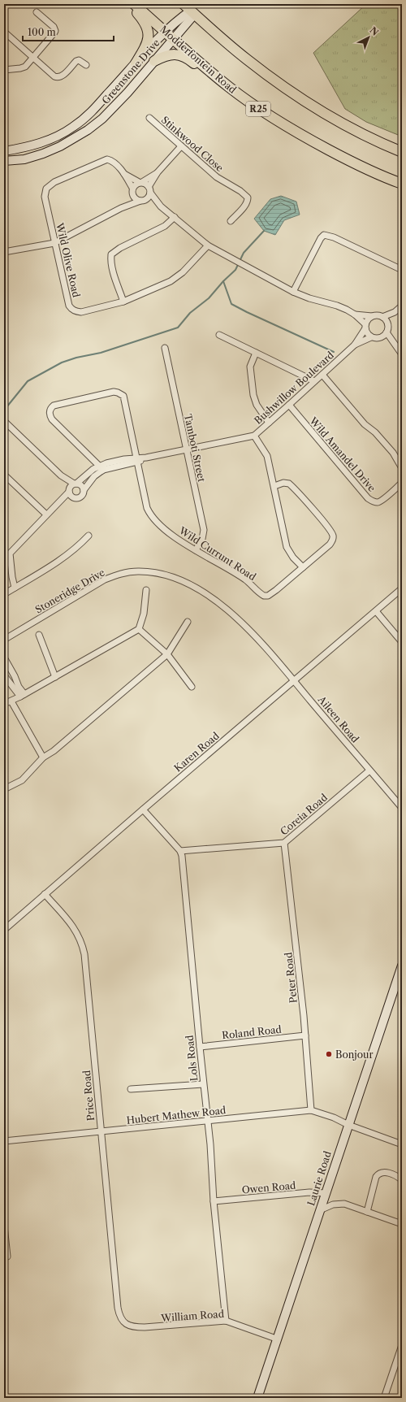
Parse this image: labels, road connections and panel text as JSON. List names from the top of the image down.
{
  "streets": {
    "main road": [
      "Modderfontein Road",
      "Greenstone Drive",
      "R25",
      "Laurie Road"
    ],
    "street": [
      "Stinkwood Close",
      "Wild Olive Road",
      "Bushwillow Boulevard",
      "Tamboti Street",
      "Wild Amandel Drive",
      "Wild Currunt Road",
      "Stoneridge Drive",
      "Aileen Road",
      "Karen Road",
      "Coreia Road",
      "Peter Road",
      "Roland Road",
      "Lols Road",
      "Price Road",
      "Hubert Mathew Road",
      "Owen Road",
      "William Road"
    ]
  },
  "crossings": [
    ["Modderfontein Road", "Greenstone Drive"],
    ["Bushwillow Boulevard", "Tamboti Street"],
    ["Bushwillow Boulevard", "Wild Amandel Drive"],
    ["Bushwillow Boulevard", "Wild Currunt Road"],
    ["Tamboti Street", "Wild Currunt Road"],
    ["Stoneridge Drive", "Aileen Road"],
    ["Aileen Road", "Karen Road"],
    ["Aileen Road", "Coreia Road"],
    ["Karen Road", "Price Road"],
    ["Coreia Road", "Peter Road"],
    ["Coreia Road", "Lols Road"],
    ["Peter Road", "Roland Road"],
    ["Peter Road", "Hubert Mathew Road"],
    ["Roland Road", "Lols Road"],
    ["Lols Road", "Hubert Mathew Road"],
    ["Lols Road", "Owen Road"],
    ["Lols Road", "William Road"],
    ["Price Road", "Hubert Mathew Road"],
    ["Price Road", "William Road"],
    ["Hubert Mathew Road", "Laurie Road"],
    ["Laurie Road", "Owen Road"],
    ["Laurie Road", "William Road"]
  ],
  "places": ["Bonjour"],
  "scale_bar": "100 m",
  "north": "top right"
}
